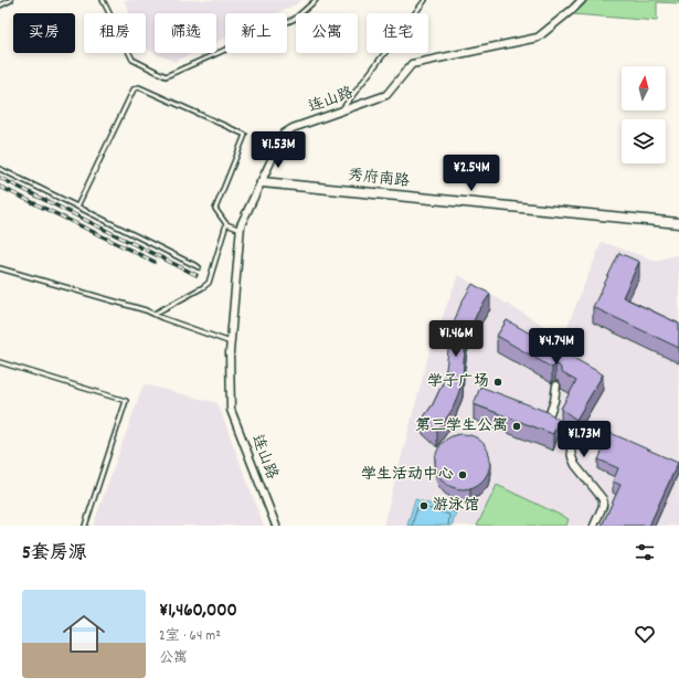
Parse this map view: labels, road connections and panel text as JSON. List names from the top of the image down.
{
  "streets": {
    "street": ["连山路", "秀府南路"]
  },
  "crossings": [
    ["连山路", "秀府南路"]
  ],
  "places": [
    "学子广场",
    "第三学生公寓",
    "学生活动中心",
    "游泳馆"
  ],
  "north": "top",
  "page": {
    "chip": [
      "买房",
      "租房",
      "筛选",
      "新上",
      "公寓",
      "住宅"
    ],
    "price": [
      "¥1.53M",
      "¥2.54M",
      "¥1.46M",
      "¥4.74M",
      "¥1.73M"
    ],
    "heading": "5套房源",
    "list": [
      {
        "name": "¥1,460,000",
        "note": "2室 · 64 m² · 公寓"
      }
    ]
  }
}
